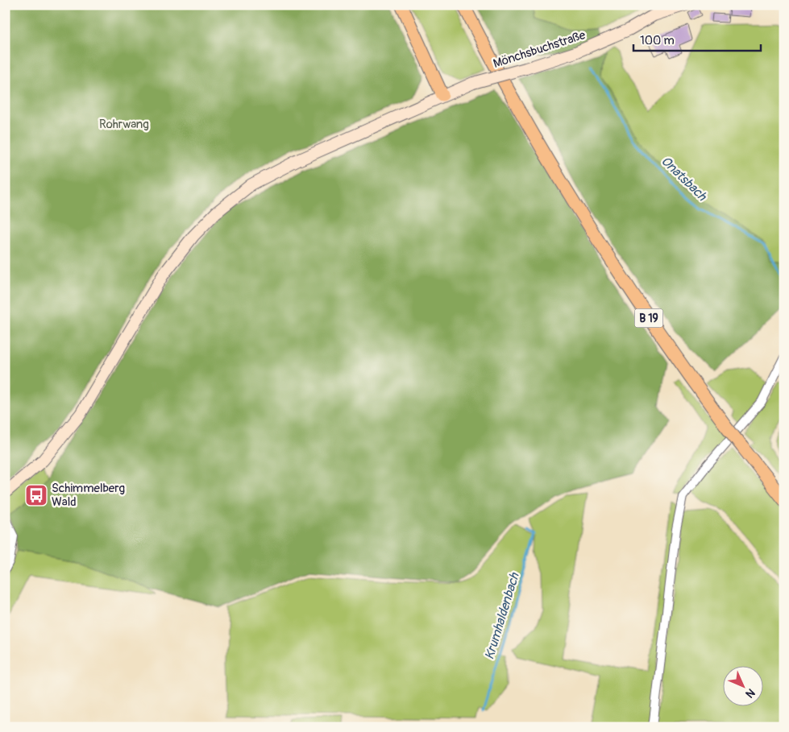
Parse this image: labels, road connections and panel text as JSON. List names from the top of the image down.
{
  "streets": {
    "main road": ["B 19"],
    "street": ["Mönchsbuchstraße"]
  },
  "water": ["Onatsbach", "Krumhaldenbach"],
  "parks": ["Rohrwang"],
  "places": {
    "bus stop": ["Schimmelberg Wald"]
  },
  "scale_bar": "100 m",
  "north": "bottom right"
}
